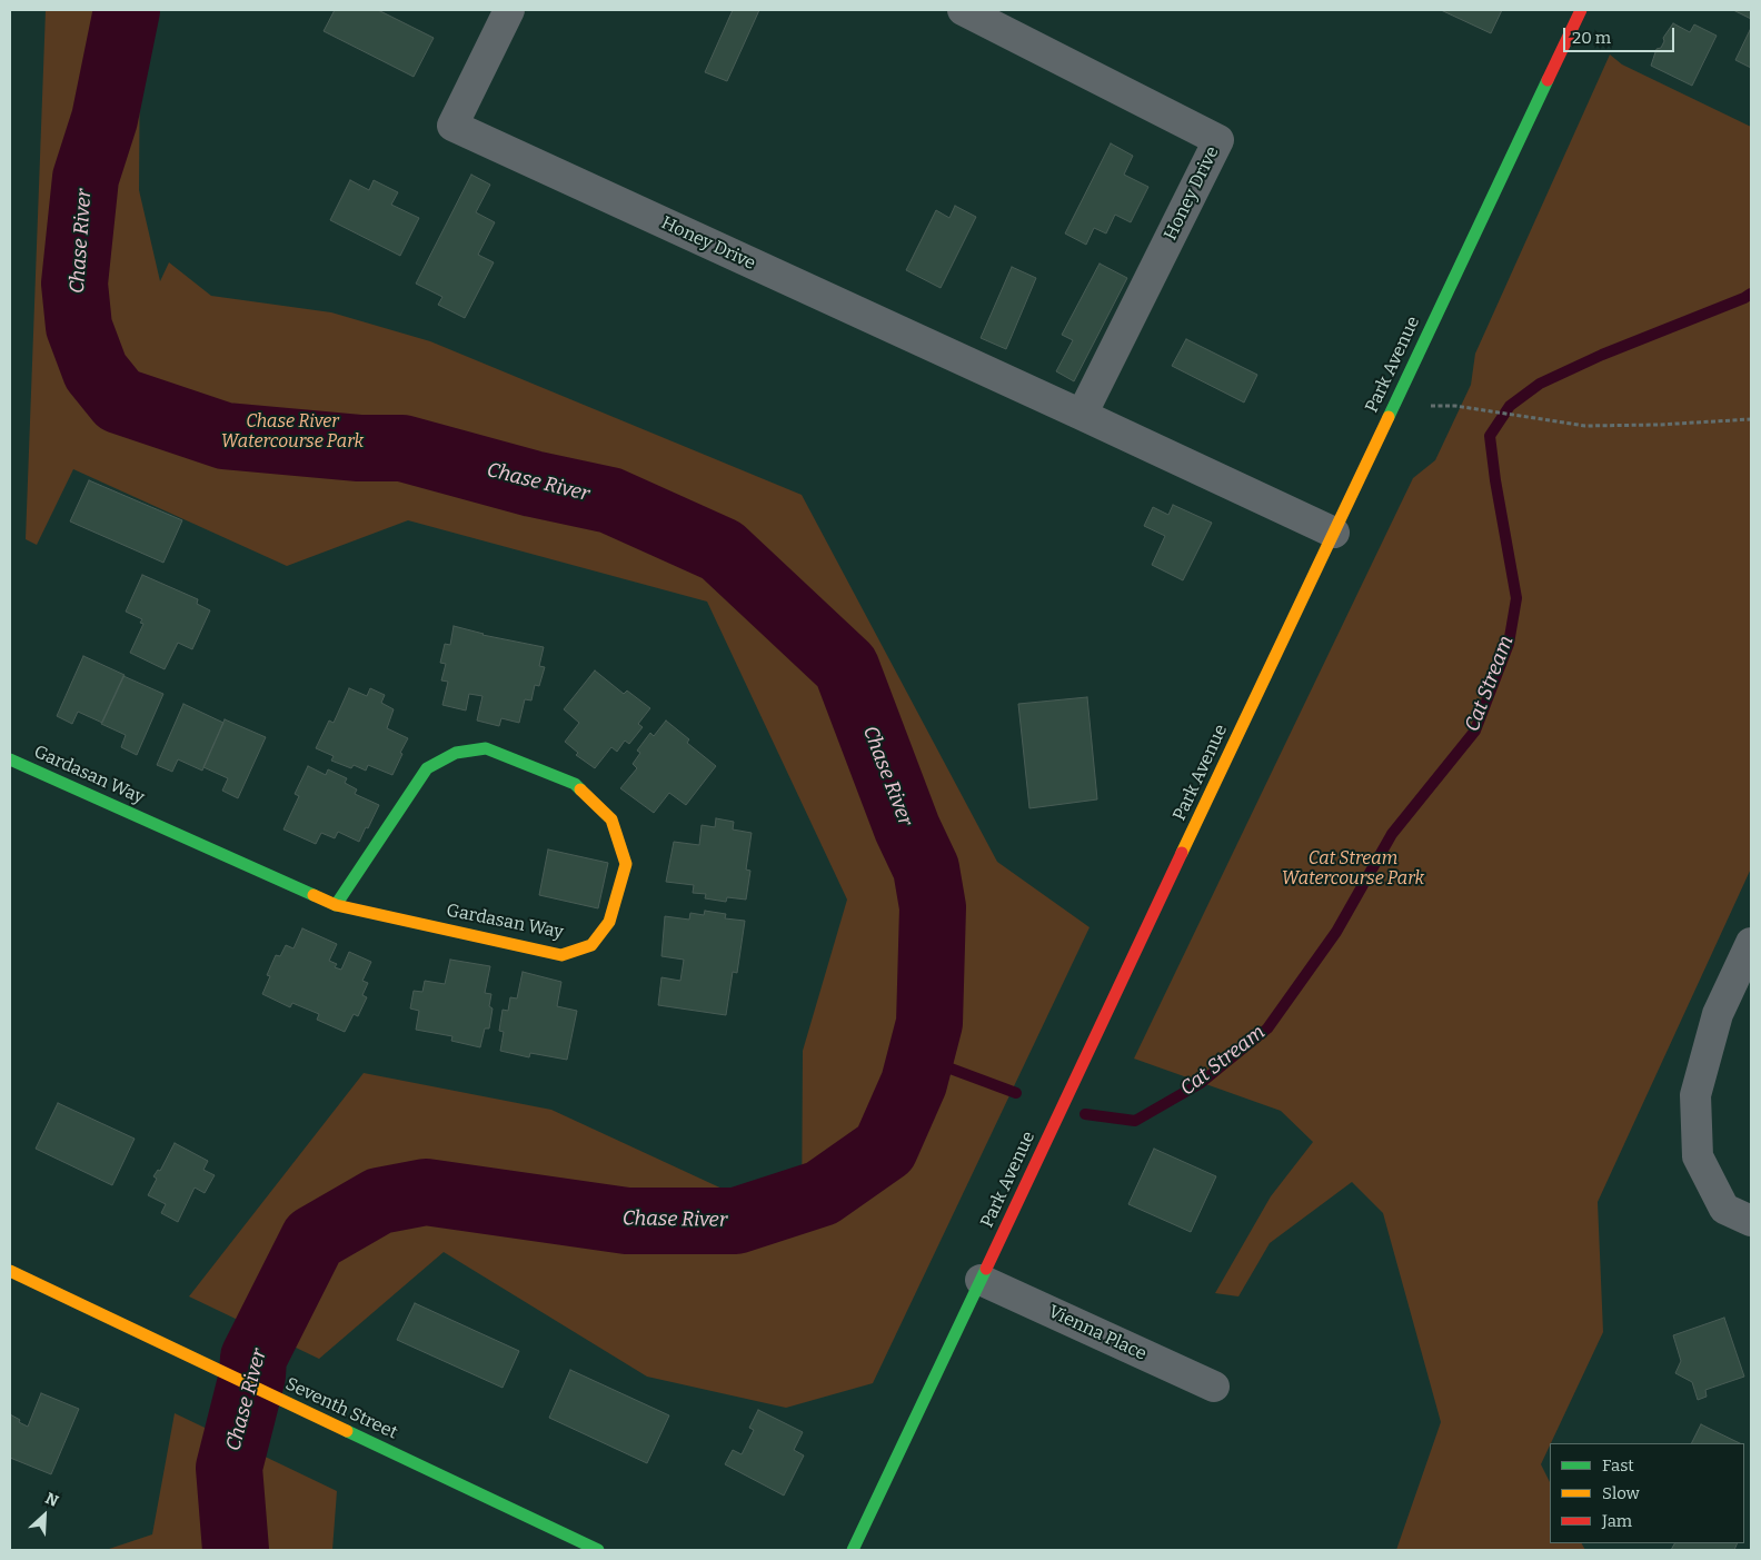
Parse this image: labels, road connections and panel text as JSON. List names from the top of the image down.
{
  "streets": {
    "street": [
      "Honey Drive",
      "Park Avenue",
      "Gardasan Way",
      "Vienna Place",
      "Seventh Street"
    ]
  },
  "crossings": [
    ["Honey Drive", "Park Avenue"],
    ["Park Avenue", "Vienna Place"]
  ],
  "water": ["Chase River", "Cat Stream"],
  "parks": ["Chase River Watercourse Park", "Cat Stream Watercourse Park"],
  "legend": ["Fast", "Slow", "Jam"],
  "scale_bar": "20 m",
  "north": "top right"
}
